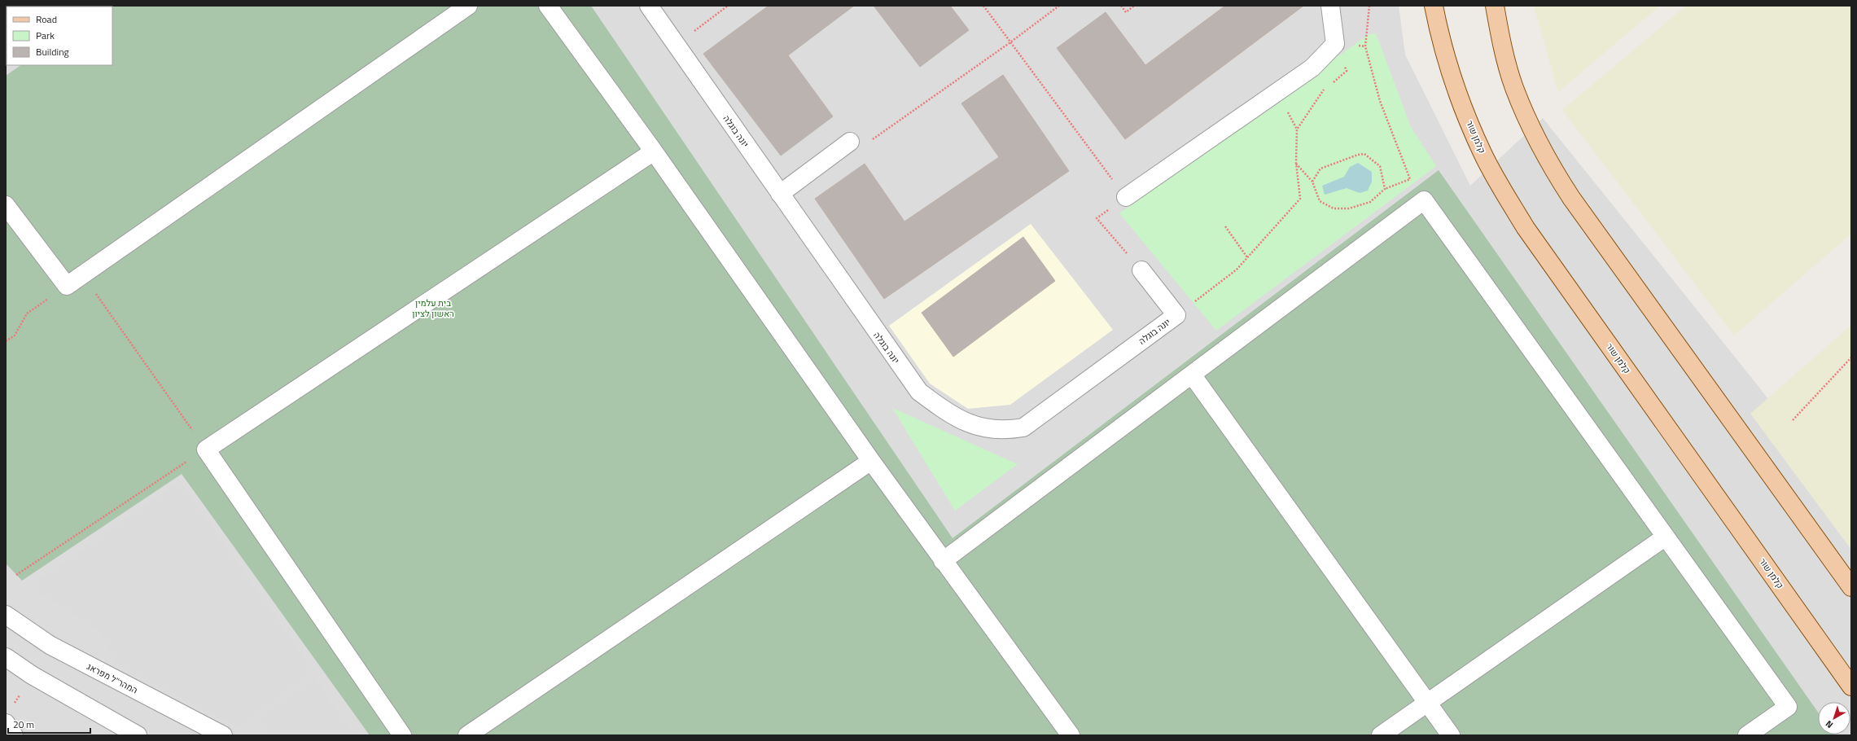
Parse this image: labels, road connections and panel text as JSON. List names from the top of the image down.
{
  "streets": {
    "main road": ["קלמן שור"],
    "street": ["יונה בוגלה", "המהר\"ל מפראג"]
  },
  "parks": ["בית עלמין ראשון לציון"],
  "legend": ["Road", "Park", "Building"],
  "scale_bar": "20 m",
  "north": "bottom left"
}
